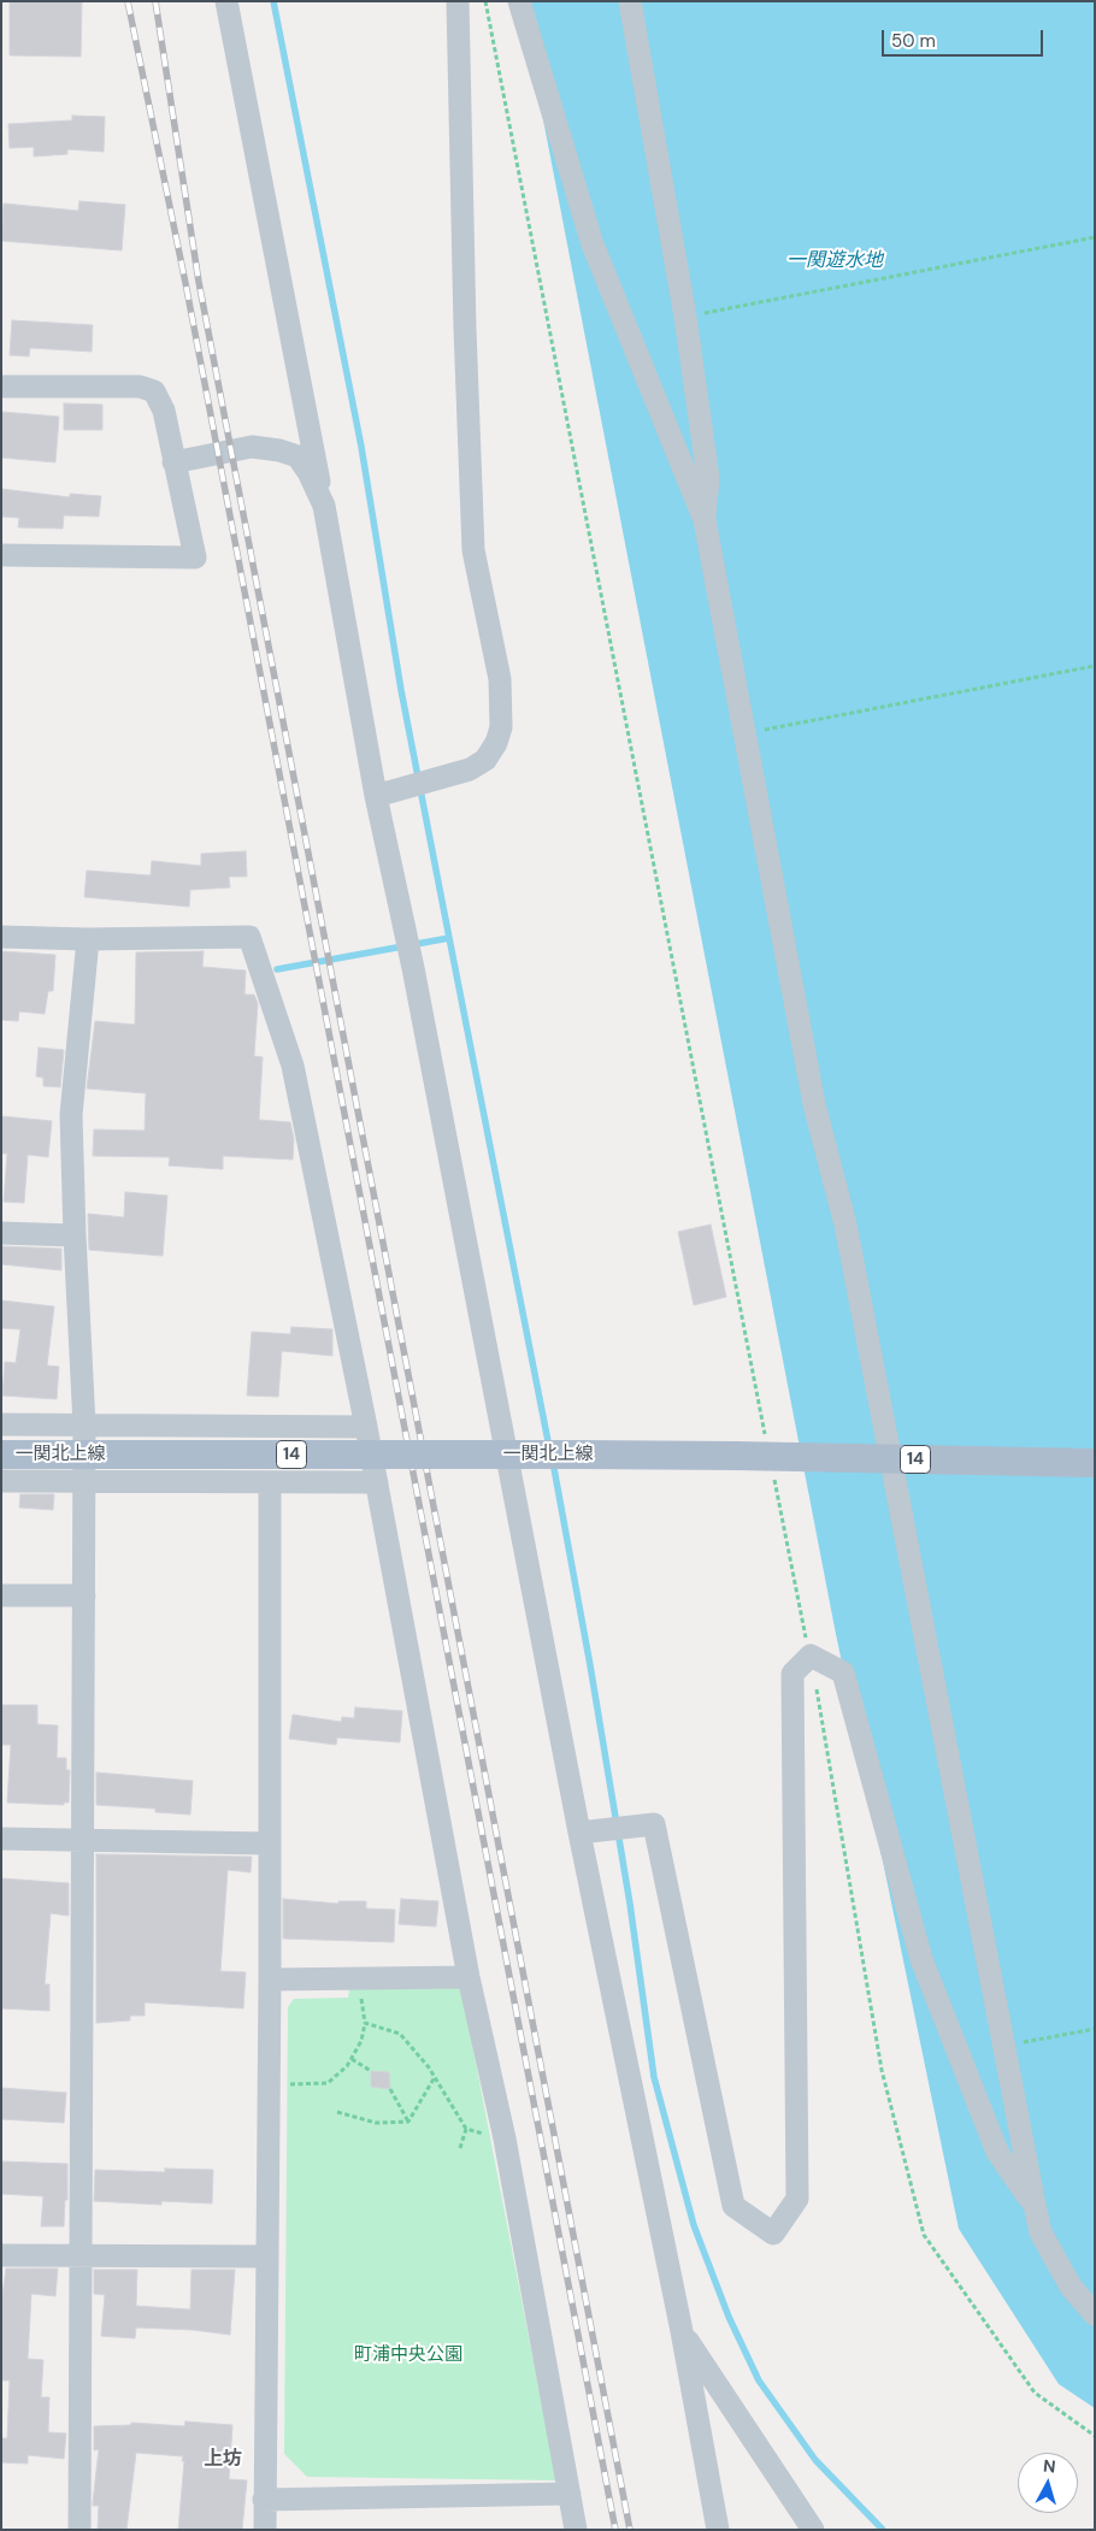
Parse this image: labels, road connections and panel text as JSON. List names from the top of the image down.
{
  "streets": {
    "main road": ["一関北上線", "14"]
  },
  "districts": ["上坊"],
  "water": ["一関遊水地"],
  "parks": ["町浦中央公園"],
  "scale_bar": "50 m",
  "north": "top"
}
